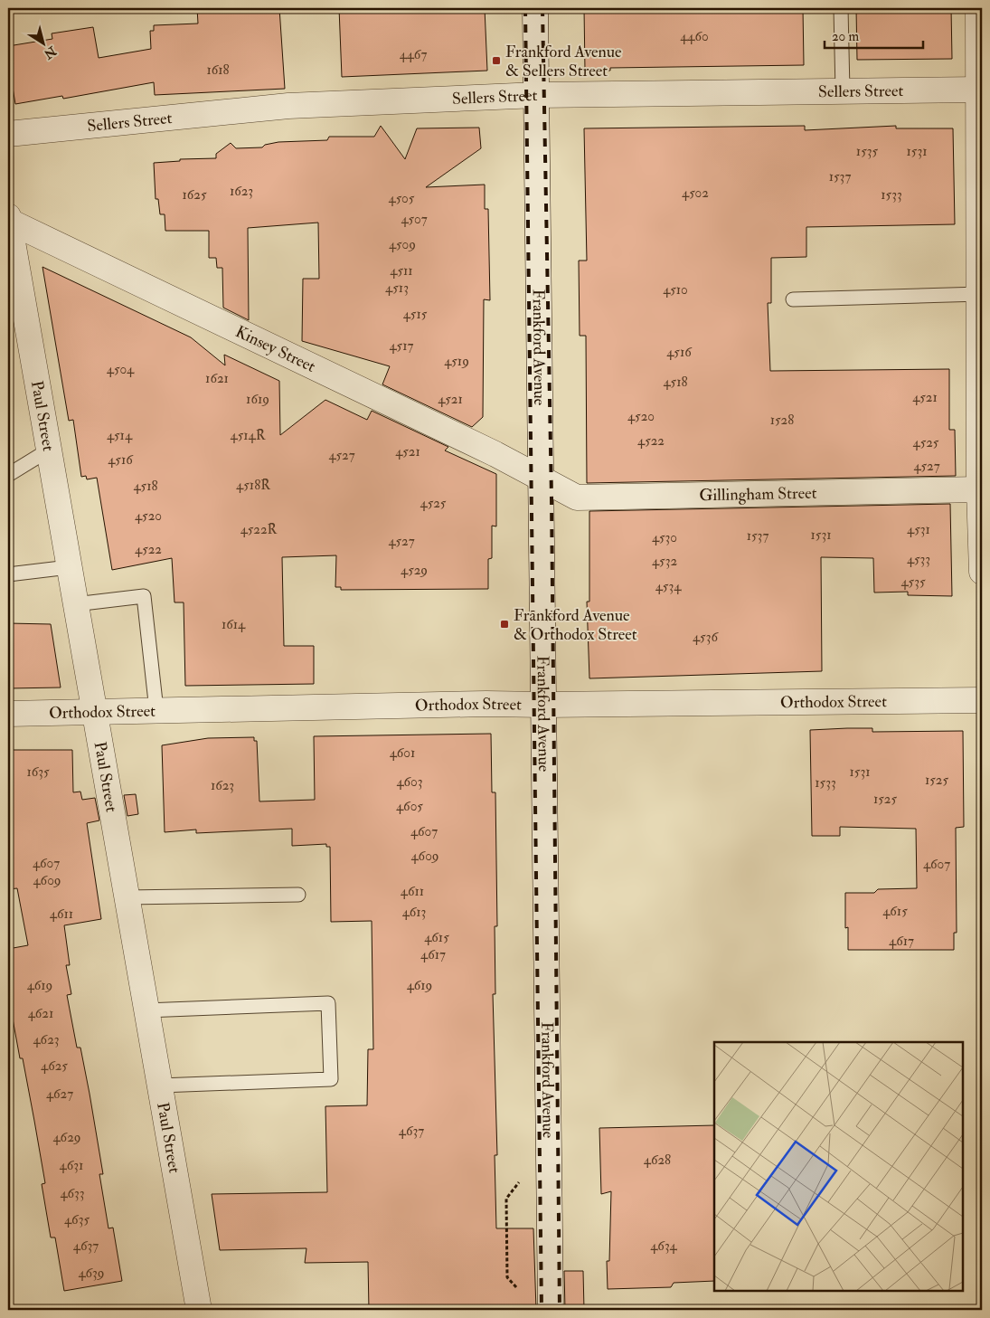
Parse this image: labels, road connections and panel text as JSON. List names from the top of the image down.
{
  "streets": {
    "street": [
      "Sellers Street",
      "Frankford Avenue",
      "Kinsey Street",
      "Paul Street",
      "Gillingham Street",
      "Orthodox Street"
    ]
  },
  "crossings": [
    ["Sellers Street", "Frankford Avenue"],
    ["Frankford Avenue", "Kinsey Street"],
    ["Frankford Avenue", "Gillingham Street"],
    ["Frankford Avenue", "Orthodox Street"],
    ["Kinsey Street", "Paul Street"],
    ["Kinsey Street", "Gillingham Street"],
    ["Paul Street", "Orthodox Street"]
  ],
  "places": {
    "transit": ["Frankford Avenue & Sellers Street", "Frankford Avenue & Orthodox Street"]
  },
  "house_numbers": [
    "4460",
    "4467",
    "1618",
    "1535",
    "1531",
    "1537",
    "1623",
    "4502",
    "1625",
    "1533",
    "4505",
    "4507",
    "4509",
    "4511",
    "4513",
    "4510",
    "4515",
    "4517",
    "4516",
    "4519",
    "4504",
    "1621",
    "4518",
    "4521",
    "1619",
    "4521",
    "4520",
    "1528",
    "4514",
    "4514R",
    "4522",
    "4525",
    "4521",
    "4527",
    "4516",
    "4527",
    "4518R",
    "4518",
    "4525",
    "4520",
    "4522R",
    "4531",
    "1531",
    "1537",
    "4530",
    "4527",
    "4522",
    "4533",
    "4532",
    "4529",
    "4535",
    "4534",
    "1614",
    "4536",
    "4601",
    "1635",
    "1531",
    "1525",
    "4603",
    "1533",
    "1623",
    "1525",
    "4605",
    "4607",
    "4609",
    "4607",
    "4607",
    "4609",
    "4611",
    "4615",
    "4613",
    "4611",
    "4615",
    "4617",
    "4617",
    "4619",
    "4619",
    "4621",
    "4623",
    "4625",
    "4627",
    "4637",
    "4629",
    "4628",
    "4631",
    "4633",
    "4635",
    "4637",
    "4634",
    "4639"
  ],
  "scale_bar": "20 m",
  "north": "bottom right"
}
